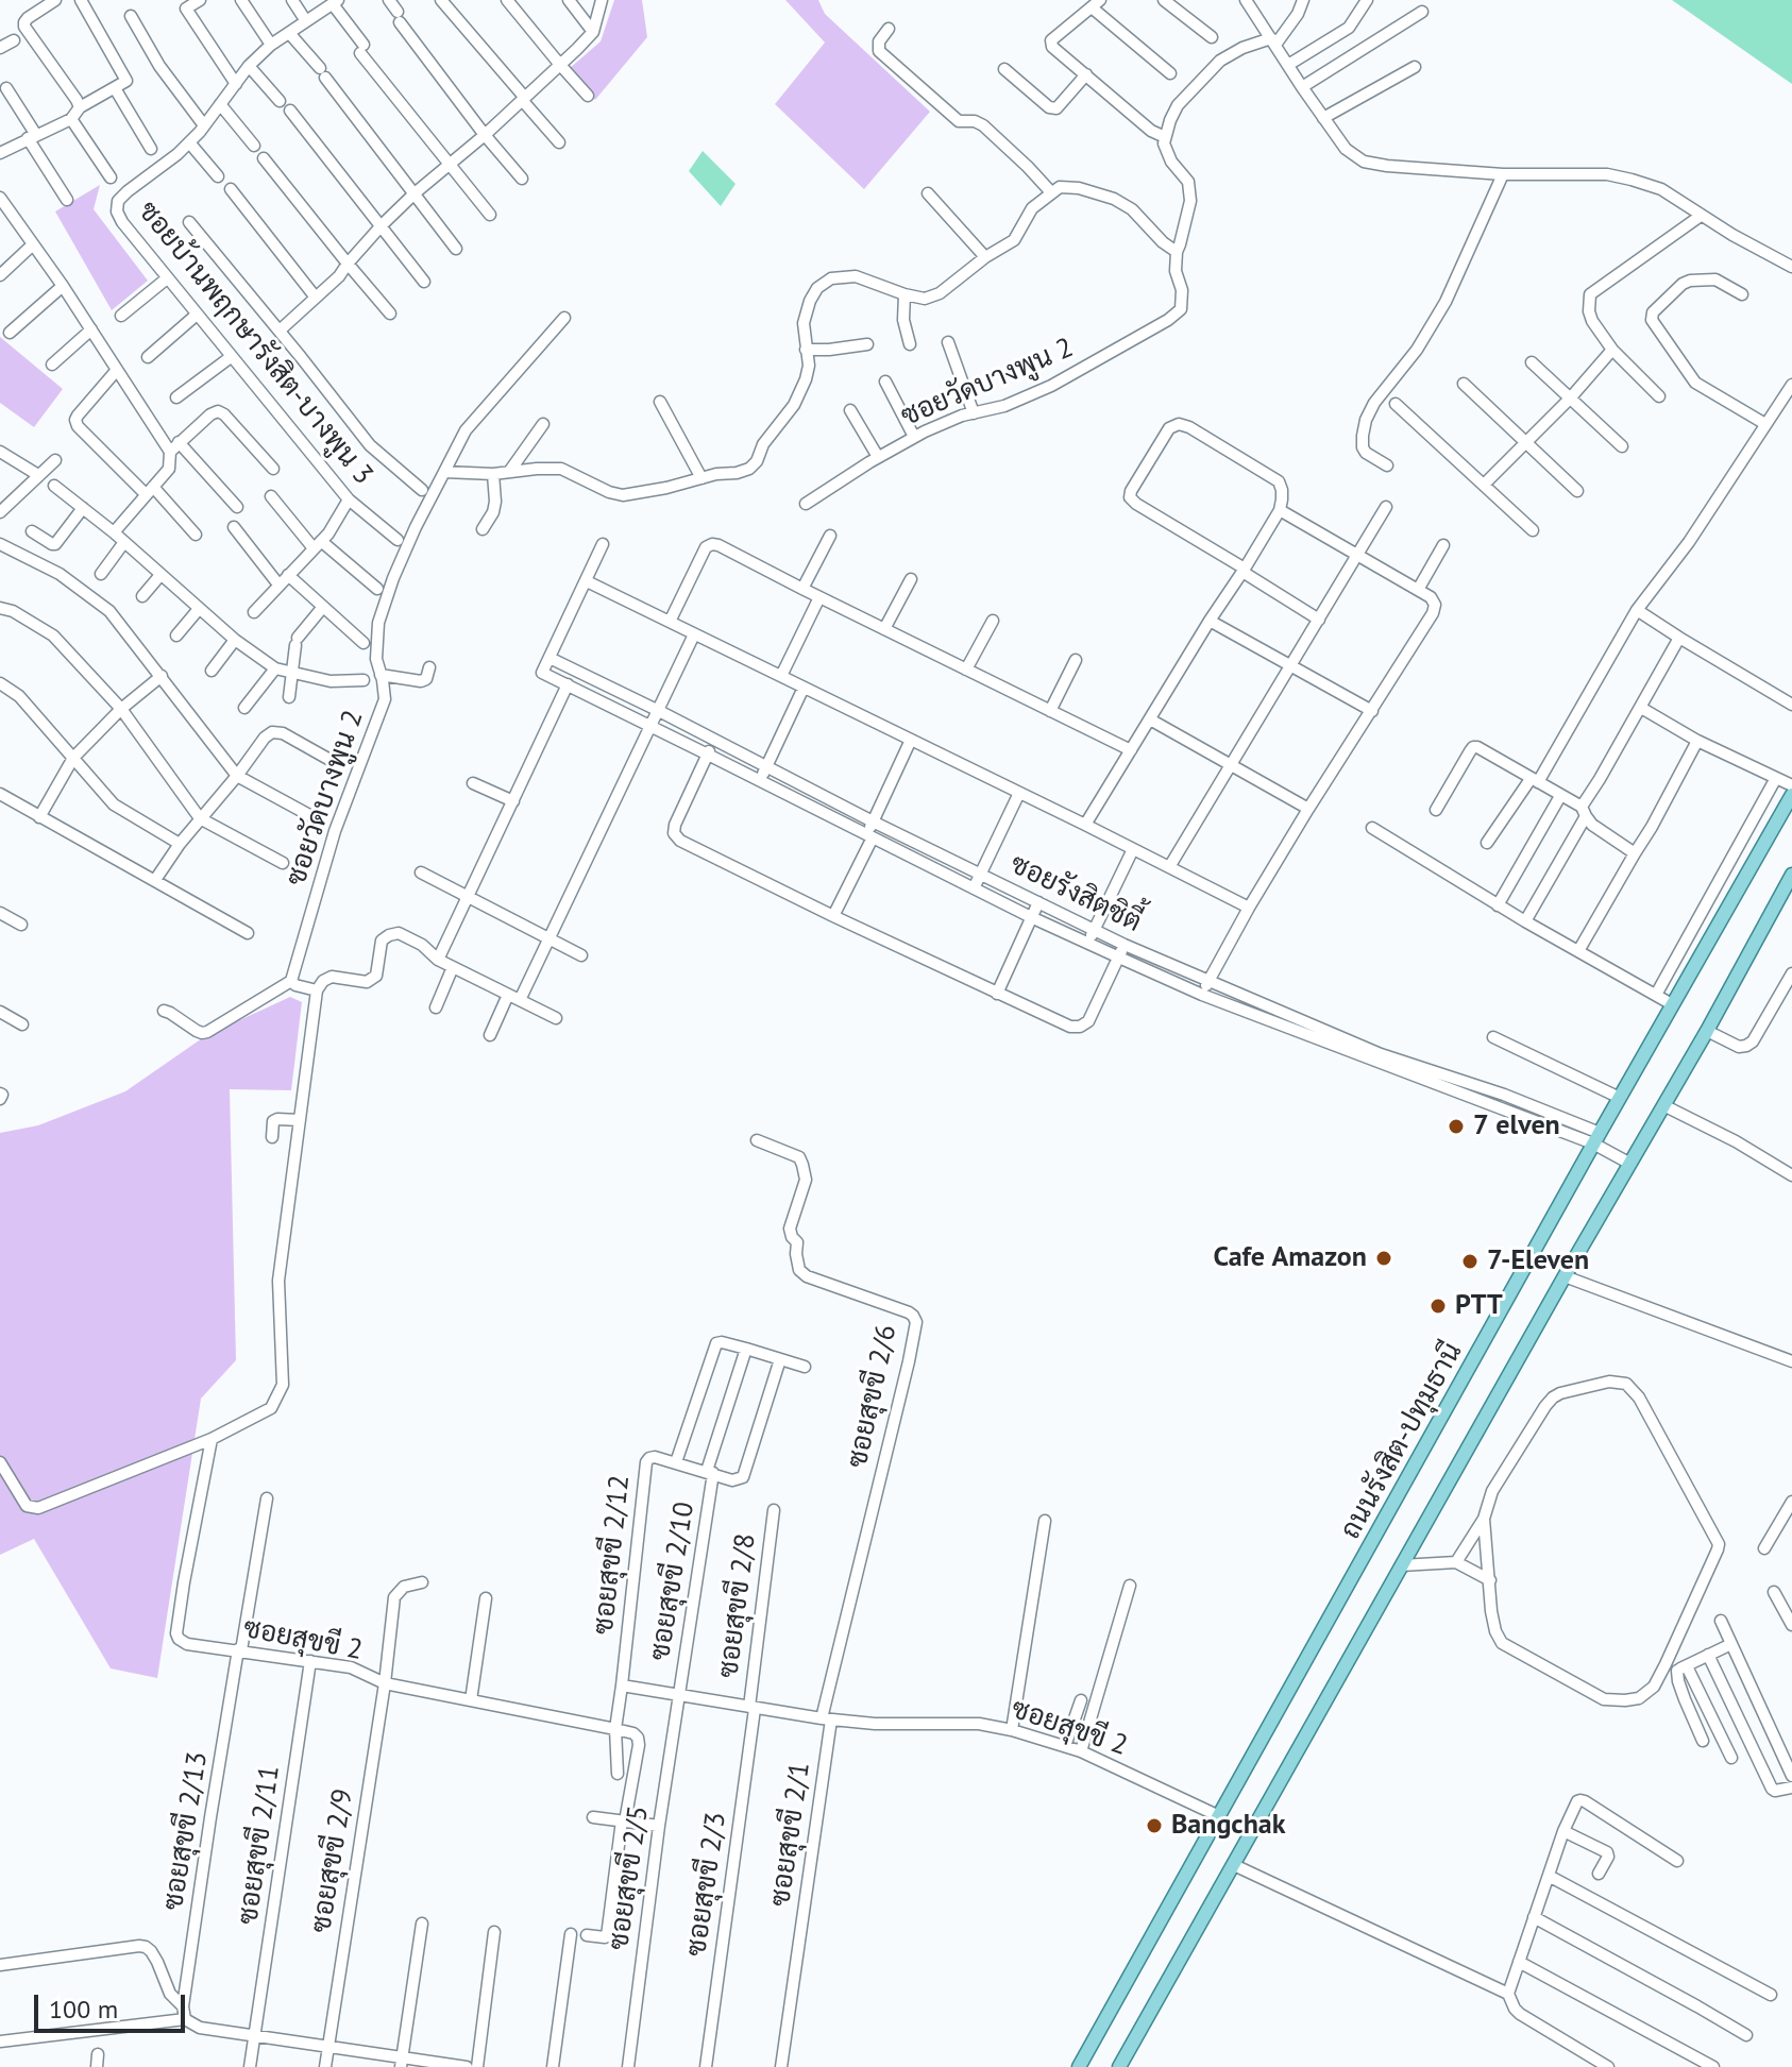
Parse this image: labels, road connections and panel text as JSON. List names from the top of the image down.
{
  "streets": {
    "main road": ["ถนนรังสิต-ปทุมธานี"],
    "street": [
      "ซอยบ้านพฤกษารังสิต-บางพูน 3",
      "ซอยวัดบางพูน 2",
      "ซอยรังสิตซิตี้",
      "ซอยสุขขี 2/6",
      "ซอยสุขขี 2/12",
      "ซอยสุขขี 2/10",
      "ซอยสุขขี 2/8",
      "ซอยสุขขี 2",
      "ซอยสุขขี 2/13",
      "ซอยสุขขี 2/1",
      "ซอยสุขขี 2/11",
      "ซอยสุขขี 2/9",
      "ซอยสุขขี 2/5",
      "ซอยสุขขี 2/3"
    ]
  },
  "crossings": [
    ["ซอยรังสิตซิตี้", "ถนนรังสิต-ปทุมธานี"],
    ["ซอยสุขขี 2/6", "ซอยสุขขี 2"],
    ["ซอยสุขขี 2/6", "ซอยสุขขี 2/1"],
    ["ถนนรังสิต-ปทุมธานี", "ซอยสุขขี 2"],
    ["ซอยสุขขี 2/12", "ซอยสุขขี 2"],
    ["ซอยสุขขี 2/10", "ซอยสุขขี 2"],
    ["ซอยสุขขี 2/10", "ซอยสุขขี 2/5"],
    ["ซอยสุขขี 2/8", "ซอยสุขขี 2"],
    ["ซอยสุขขี 2/8", "ซอยสุขขี 2/3"],
    ["ซอยสุขขี 2", "ซอยสุขขี 2/13"],
    ["ซอยสุขขี 2", "ซอยสุขขี 2/1"],
    ["ซอยสุขขี 2", "ซอยสุขขี 2/11"],
    ["ซอยสุขขี 2", "ซอยสุขขี 2/9"],
    ["ซอยสุขขี 2", "ซอยสุขขี 2/5"],
    ["ซอยสุขขี 2", "ซอยสุขขี 2/3"]
  ],
  "places": [
    "7 elven",
    "Cafe Amazon",
    "7-Eleven",
    "PTT",
    "Bangchak"
  ],
  "scale_bar": "100 m"
}
